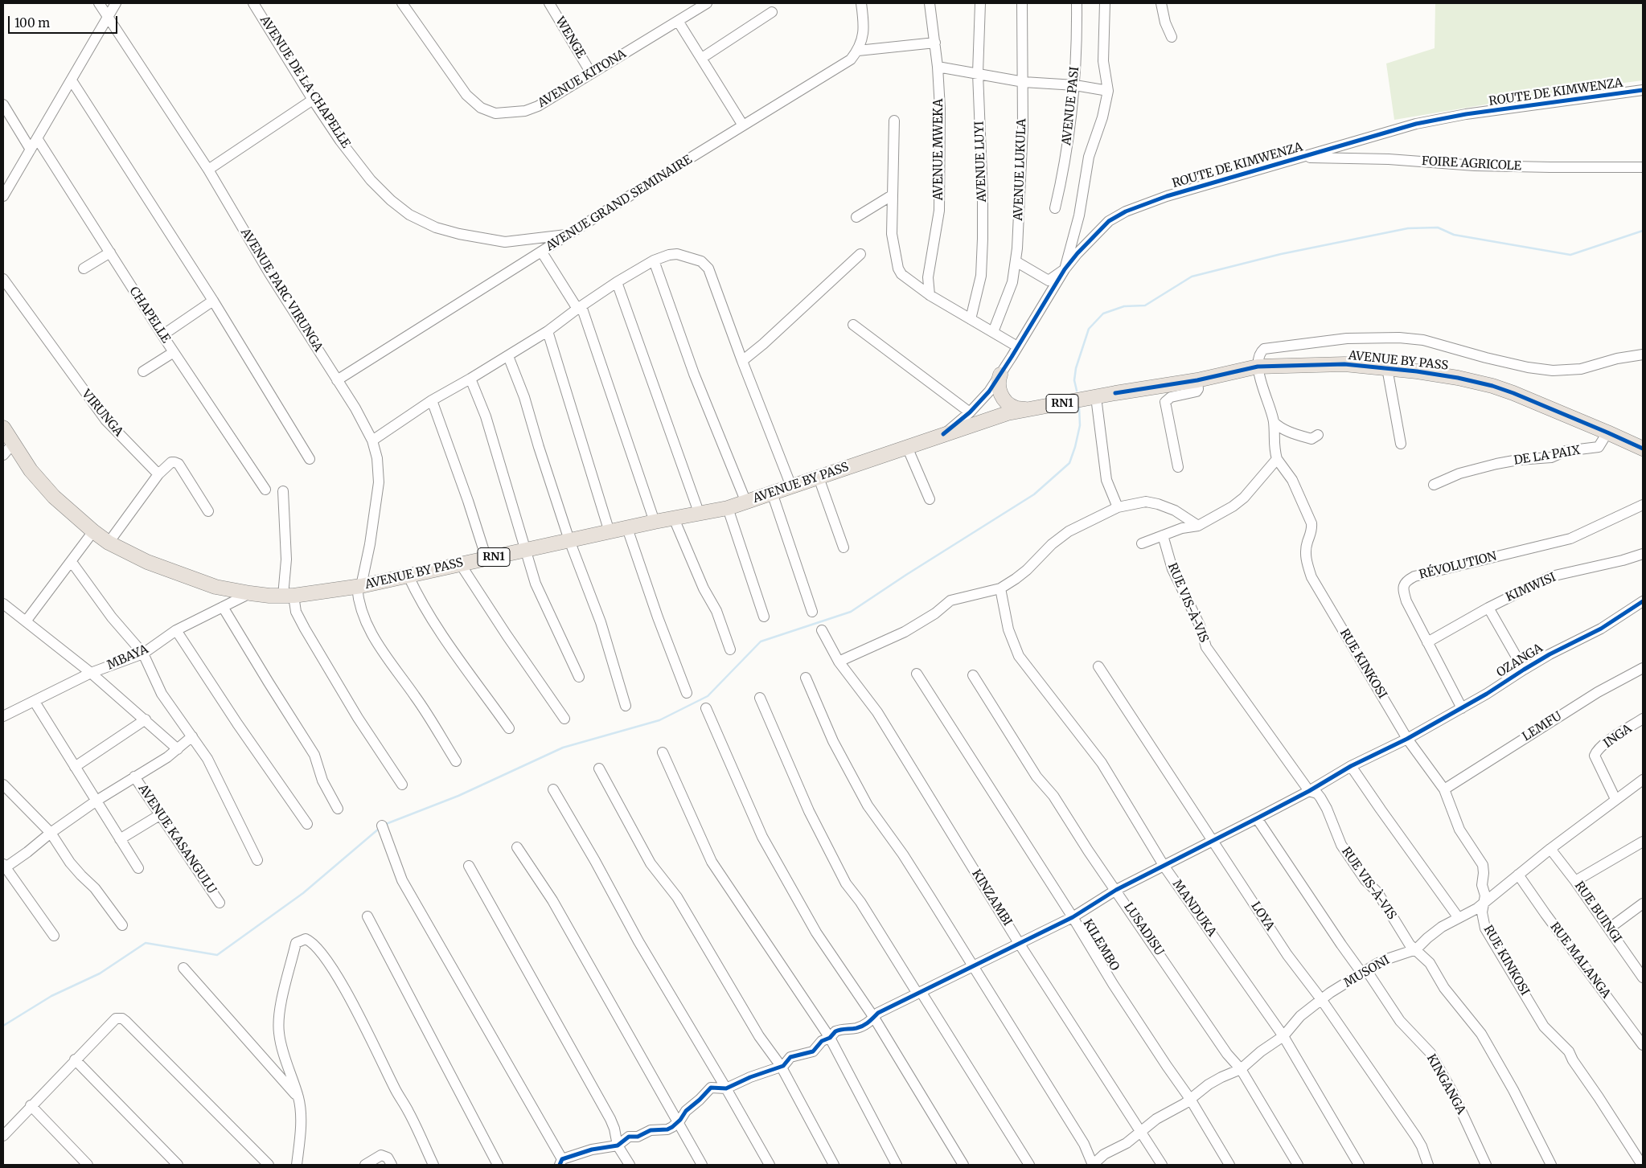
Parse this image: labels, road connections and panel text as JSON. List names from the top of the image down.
{
  "streets": {
    "highway": ["AVENUE BY PASS", "RN1"],
    "street": [
      "WENGE",
      "AVENUE KITONA",
      "AVENUE DE LA CHAPELLE",
      "ROUTE DE KIMWENZA",
      "AVENUE PASI",
      "AVENUE MWEKA",
      "AVENUE LUYI",
      "FOIRE AGRICOLE",
      "AVENUE LUKULA",
      "AVENUE GRAND SEMINAIRE",
      "AVENUE PARC VIRUNGA",
      "CHAPELLE",
      "VIRUNGA",
      "DE LA PAIX",
      "RÉVOLUTION",
      "KIMWISI",
      "RUE VIS-À-VIS",
      "MBAYA",
      "OZANGA",
      "RUE KINKOSI",
      "LEMFU",
      "INGA",
      "AVENUE KASANGULU",
      "KINZAMBI",
      "MANDUKA",
      "RUE BUINGI",
      "LOYA",
      "LUSADISU",
      "KILEMBO",
      "RUE MALANGA",
      "MUSONI",
      "KINGANGA"
    ]
  },
  "crossings": [
    ["WENGE", "AVENUE KITONA"],
    ["AVENUE DE LA CHAPELLE", "AVENUE GRAND SEMINAIRE"],
    ["ROUTE DE KIMWENZA", "FOIRE AGRICOLE"],
    ["ROUTE DE KIMWENZA", "AVENUE BY PASS"],
    ["AVENUE GRAND SEMINAIRE", "AVENUE PARC VIRUNGA"],
    ["AVENUE PARC VIRUNGA", "AVENUE BY PASS"],
    ["AVENUE BY PASS", "DE LA PAIX"],
    ["AVENUE BY PASS", "MBAYA"],
    ["RÉVOLUTION", "KIMWISI"],
    ["RÉVOLUTION", "OZANGA"],
    ["RUE VIS-À-VIS", "OZANGA"],
    ["RUE VIS-À-VIS", "MUSONI"],
    ["OZANGA", "RUE KINKOSI"],
    ["OZANGA", "KINZAMBI"],
    ["OZANGA", "MANDUKA"],
    ["OZANGA", "LOYA"],
    ["OZANGA", "LUSADISU"],
    ["OZANGA", "KILEMBO"],
    ["OZANGA", "KINGANGA"],
    ["RUE KINKOSI", "LEMFU"],
    ["RUE KINKOSI", "MUSONI"],
    ["INGA", "MUSONI"],
    ["KINZAMBI", "MUSONI"],
    ["MANDUKA", "MUSONI"],
    ["RUE BUINGI", "MUSONI"],
    ["LOYA", "MUSONI"],
    ["LUSADISU", "MUSONI"],
    ["KILEMBO", "MUSONI"],
    ["RUE MALANGA", "MUSONI"],
    ["MUSONI", "KINGANGA"]
  ],
  "scale_bar": "100 m"
}
